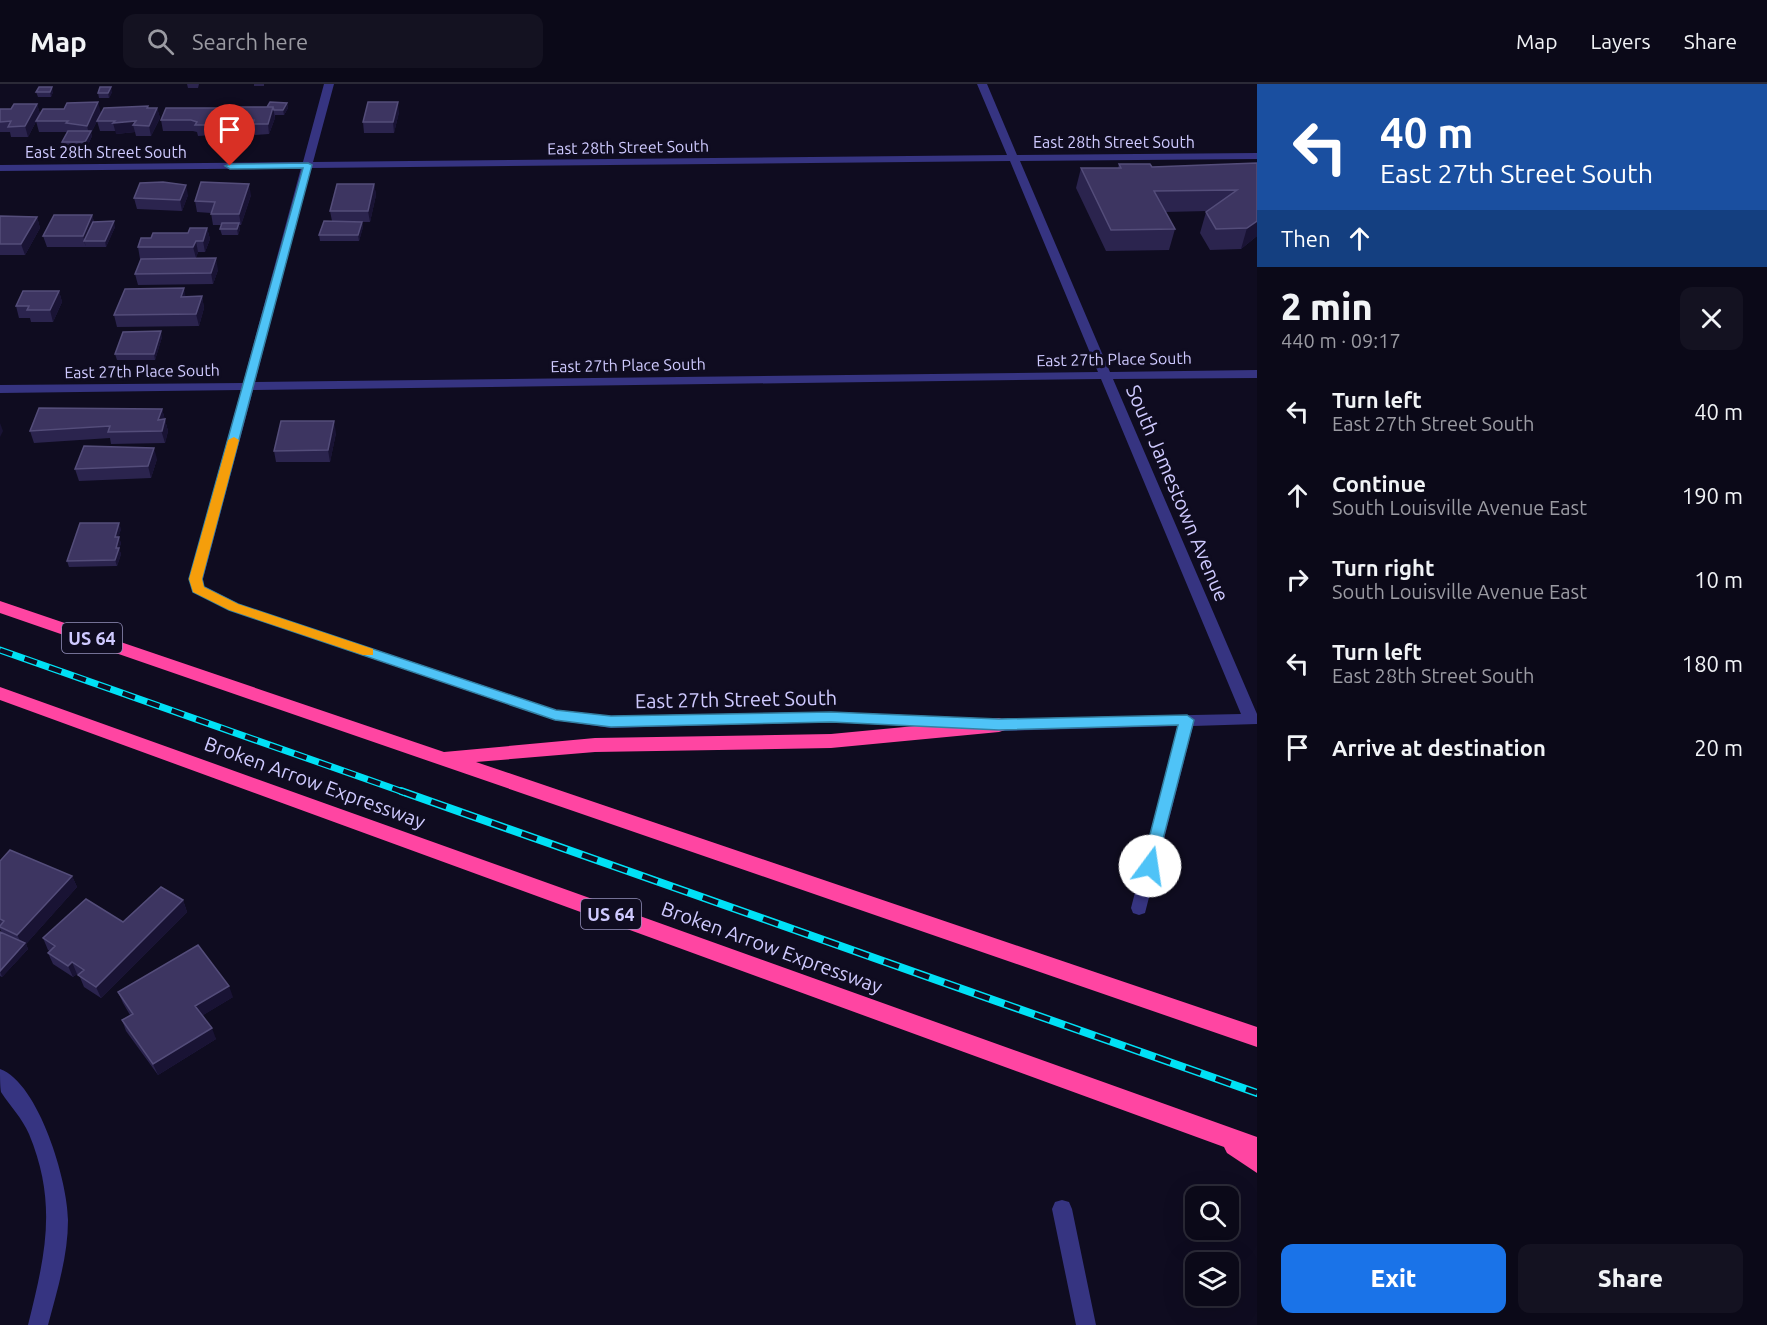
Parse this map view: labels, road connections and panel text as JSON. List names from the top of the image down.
{
  "streets": {
    "highway": ["US 64", "Broken Arrow Expressway"],
    "street": [
      "East 28th Street South",
      "East 27th Place South",
      "South Jamestown Avenue",
      "East 27th Street South"
    ]
  },
  "crossings": [
    ["East 28th Street South", "South Jamestown Avenue"],
    ["East 27th Place South", "South Jamestown Avenue"],
    ["East 27th Place South", "East 27th Street South"],
    ["South Jamestown Avenue", "East 27th Street South"]
  ],
  "page": {
    "header": "Map",
    "search": "Search here",
    "nav": ["Map", "Layers", "Share"],
    "turn": ["40 m", "East 27th Street South"],
    "then": "Then",
    "heading": ["2 min", "440 m · 09:17"],
    "list": [
      {
        "name": "Turn left",
        "note": "East 27th Street South",
        "value": "40 m"
      },
      {
        "name": "Continue",
        "note": "South Louisville Avenue East",
        "value": "190 m"
      },
      {
        "name": "Turn right",
        "note": "South Louisville Avenue East",
        "value": "10 m"
      },
      {
        "name": "Turn left",
        "note": "East 28th Street South",
        "value": "180 m"
      },
      {
        "name": "Arrive at destination",
        "value": "20 m"
      }
    ],
    "buttons": ["Exit", "Share"]
  }
}
